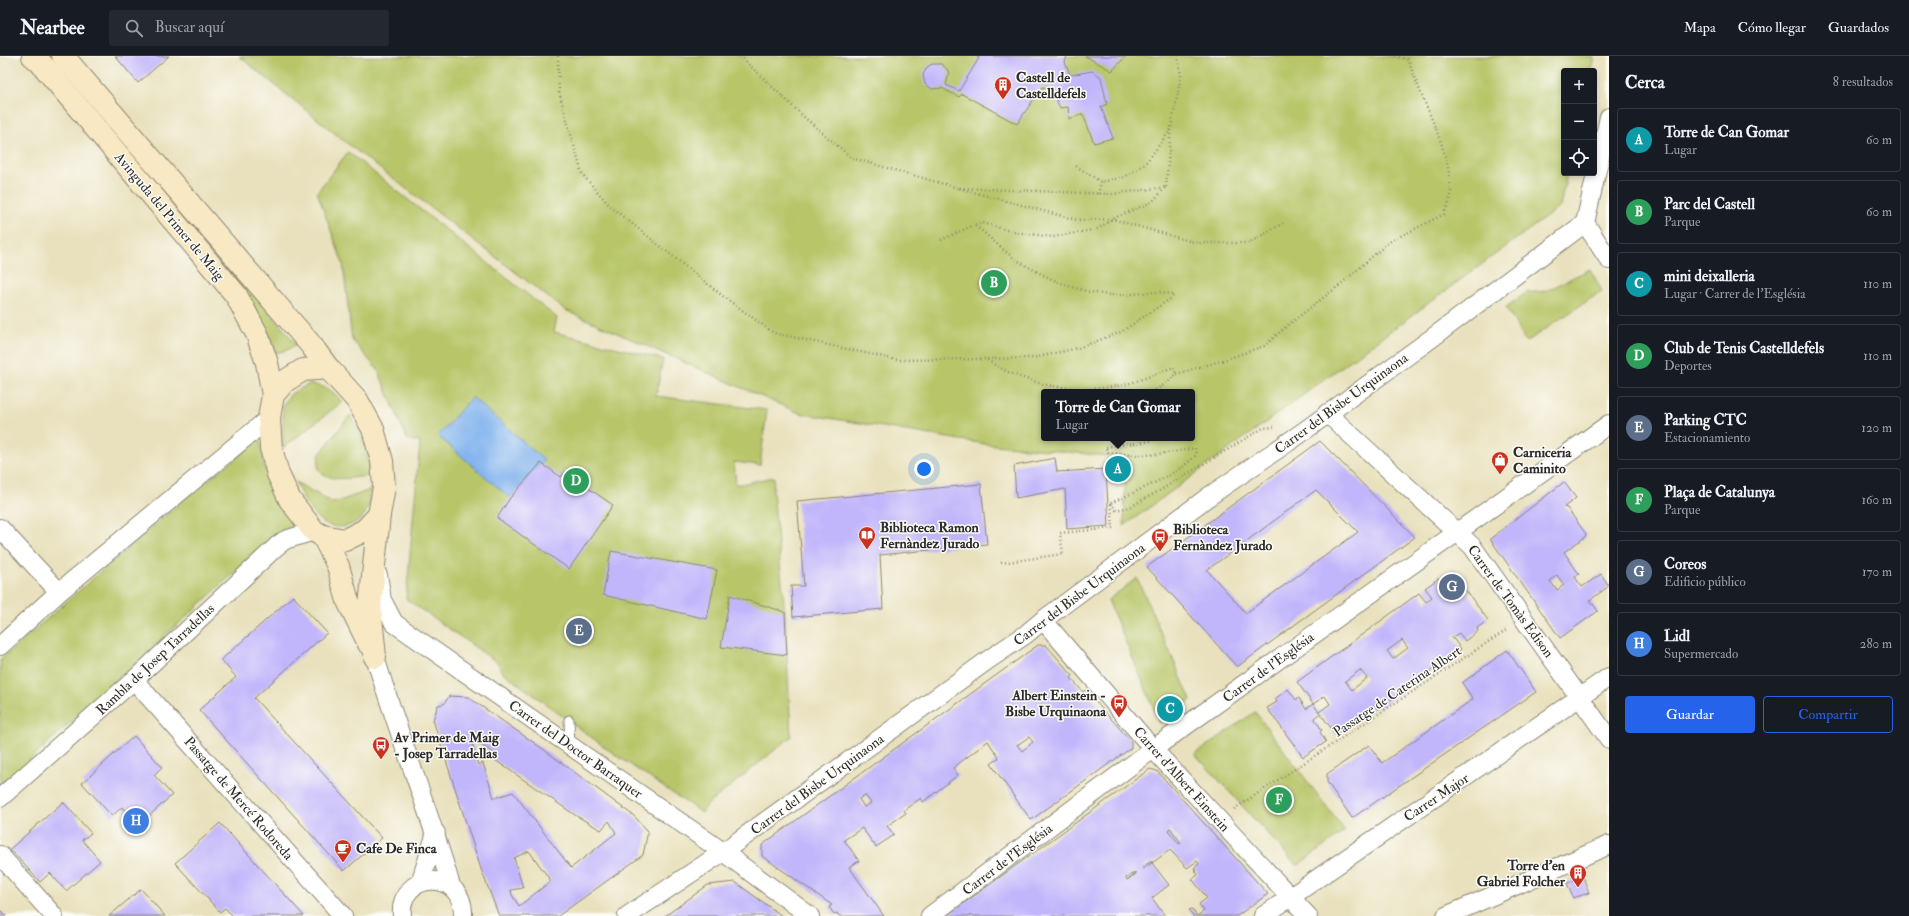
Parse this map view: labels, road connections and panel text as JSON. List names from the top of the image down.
{
  "streets": {
    "street": [
      "Avinguda del Primer de Maig",
      "Carrer del Bisbe Urquinaona",
      "Carrer de Tomàs Edison",
      "Rambla de Josep Tarradellas",
      "Carrer de l'Església",
      "Carrer del Doctor Barraquer",
      "Carrer d'Albert Einstein",
      "Carrer Major",
      "Passatge de Mercé Rodoreda"
    ],
    "path": ["Passatge de Caterina Albert"]
  },
  "crossings": [
    ["Carrer del Bisbe Urquinaona", "Carrer de Tomàs Edison"],
    ["Carrer del Bisbe Urquinaona", "Carrer del Doctor Barraquer"],
    ["Carrer del Bisbe Urquinaona", "Carrer d'Albert Einstein"],
    ["Carrer de Tomàs Edison", "Carrer de l'Església"],
    ["Carrer de Tomàs Edison", "Carrer Major"],
    ["Rambla de Josep Tarradellas", "Passatge de Mercé Rodoreda"],
    ["Carrer de l'Església", "Carrer d'Albert Einstein"],
    ["Carrer d'Albert Einstein", "Carrer Major"]
  ],
  "places": {
    "building": ["Castell de Castelldefels", "Torre d'en Gabriel Folcher"],
    "shop": ["Carniceria Caminito"],
    "library": ["Biblioteca Ramon Fernàndez Jurado"],
    "bus stop": ["Biblioteca Fernàndez Jurado", "Albert Einstein - Bisbe Urquinaona", "Av Primer de Maig - Josep Tarradellas"],
    "cafe": ["Cafe De Finca"]
  },
  "page": {
    "header": "Nearbee",
    "search": "Buscar aquí",
    "nav": ["Mapa", "Cómo llegar", "Guardados"],
    "heading": ["Cerca", "8 resultados"],
    "map_buttons": ["+", "−"],
    "list": [
      {
        "mark": "A",
        "name": "Torre de Can Gomar",
        "note": "Lugar",
        "value": "60 m"
      },
      {
        "mark": "B",
        "name": "Parc del Castell",
        "note": "Parque",
        "value": "60 m"
      },
      {
        "mark": "C",
        "name": "mini deixalleria",
        "note": "Lugar · Carrer de l'Església",
        "value": "110 m"
      },
      {
        "mark": "D",
        "name": "Club de Tenis Castelldefels",
        "note": "Deportes",
        "value": "110 m"
      },
      {
        "mark": "E",
        "name": "Parking CTC",
        "note": "Estacionamiento",
        "value": "120 m"
      },
      {
        "mark": "F",
        "name": "Plaça de Catalunya",
        "note": "Parque",
        "value": "160 m"
      },
      {
        "mark": "G",
        "name": "Coreos",
        "note": "Edificio público",
        "value": "170 m"
      },
      {
        "mark": "H",
        "name": "Lidl",
        "note": "Supermercado",
        "value": "280 m"
      }
    ],
    "pins": [
      "B",
      "A",
      "D",
      "G",
      "E",
      "C",
      "F",
      "H"
    ],
    "popup": ["Torre de Can Gomar", "Lugar"],
    "buttons": ["Guardar", "Compartir"]
  }
}
